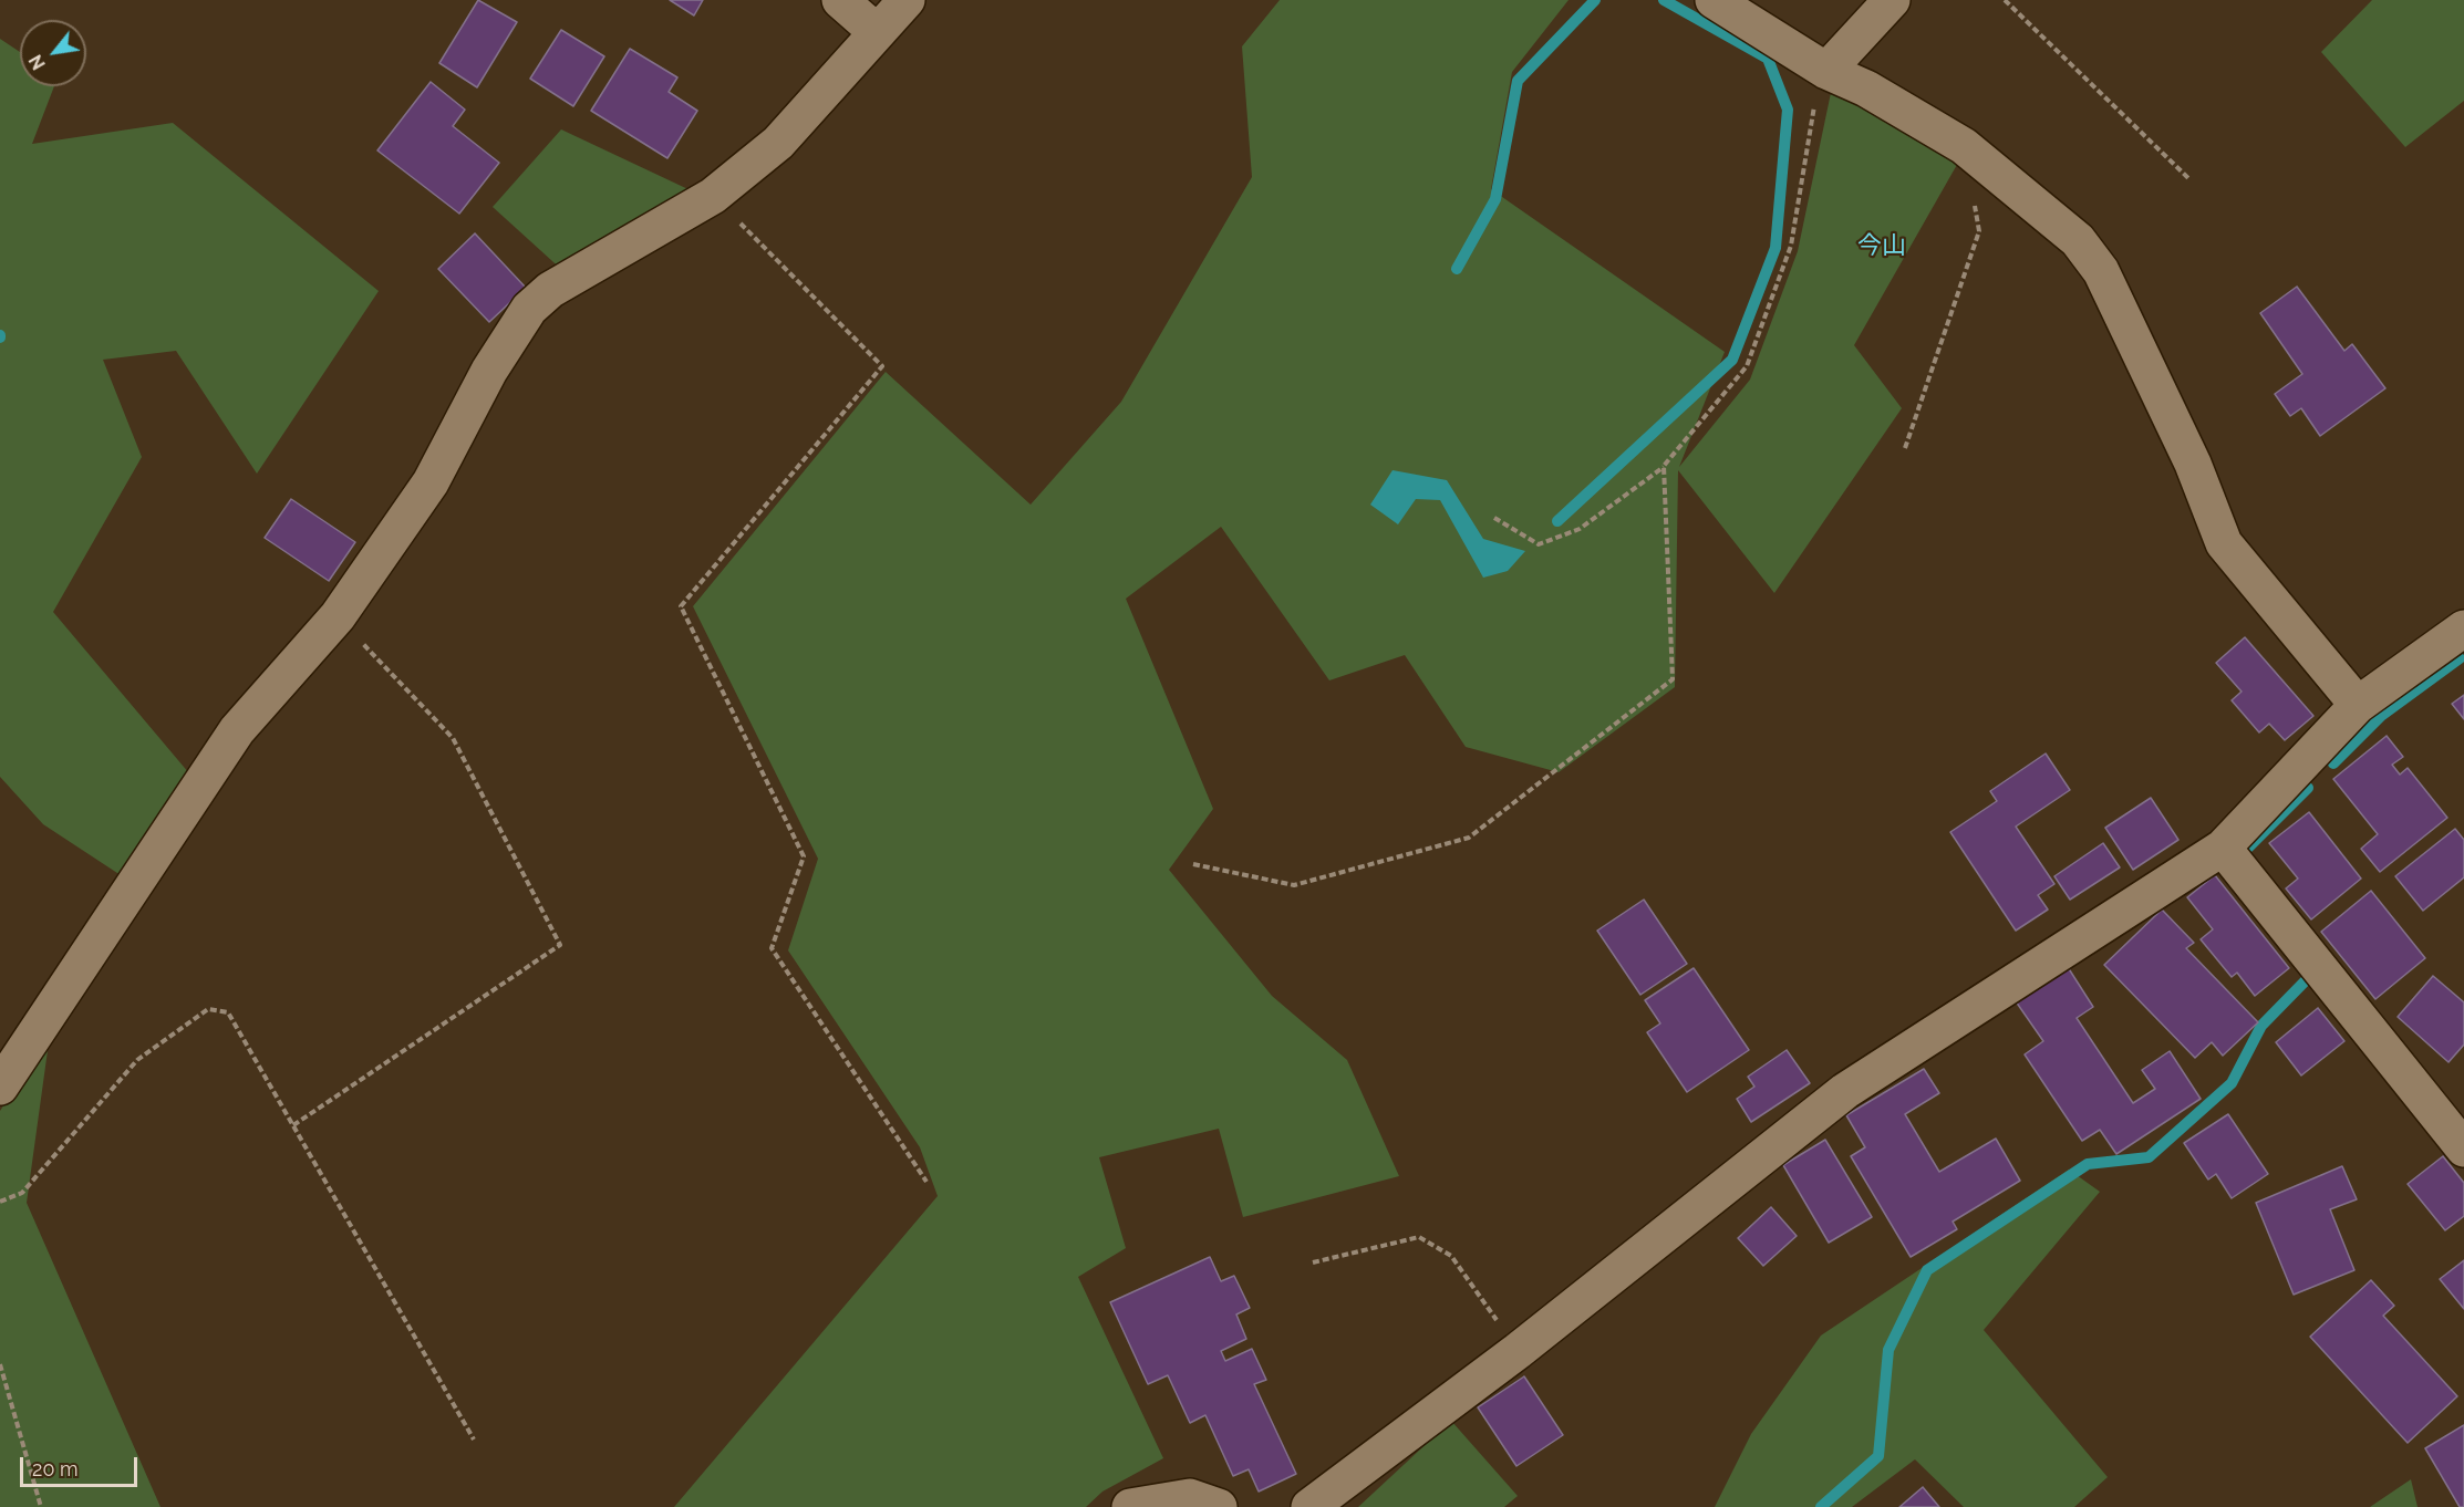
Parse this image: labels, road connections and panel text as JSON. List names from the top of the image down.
{
  "districts": ["今山"],
  "scale_bar": "20 m",
  "north": "bottom left"
}
